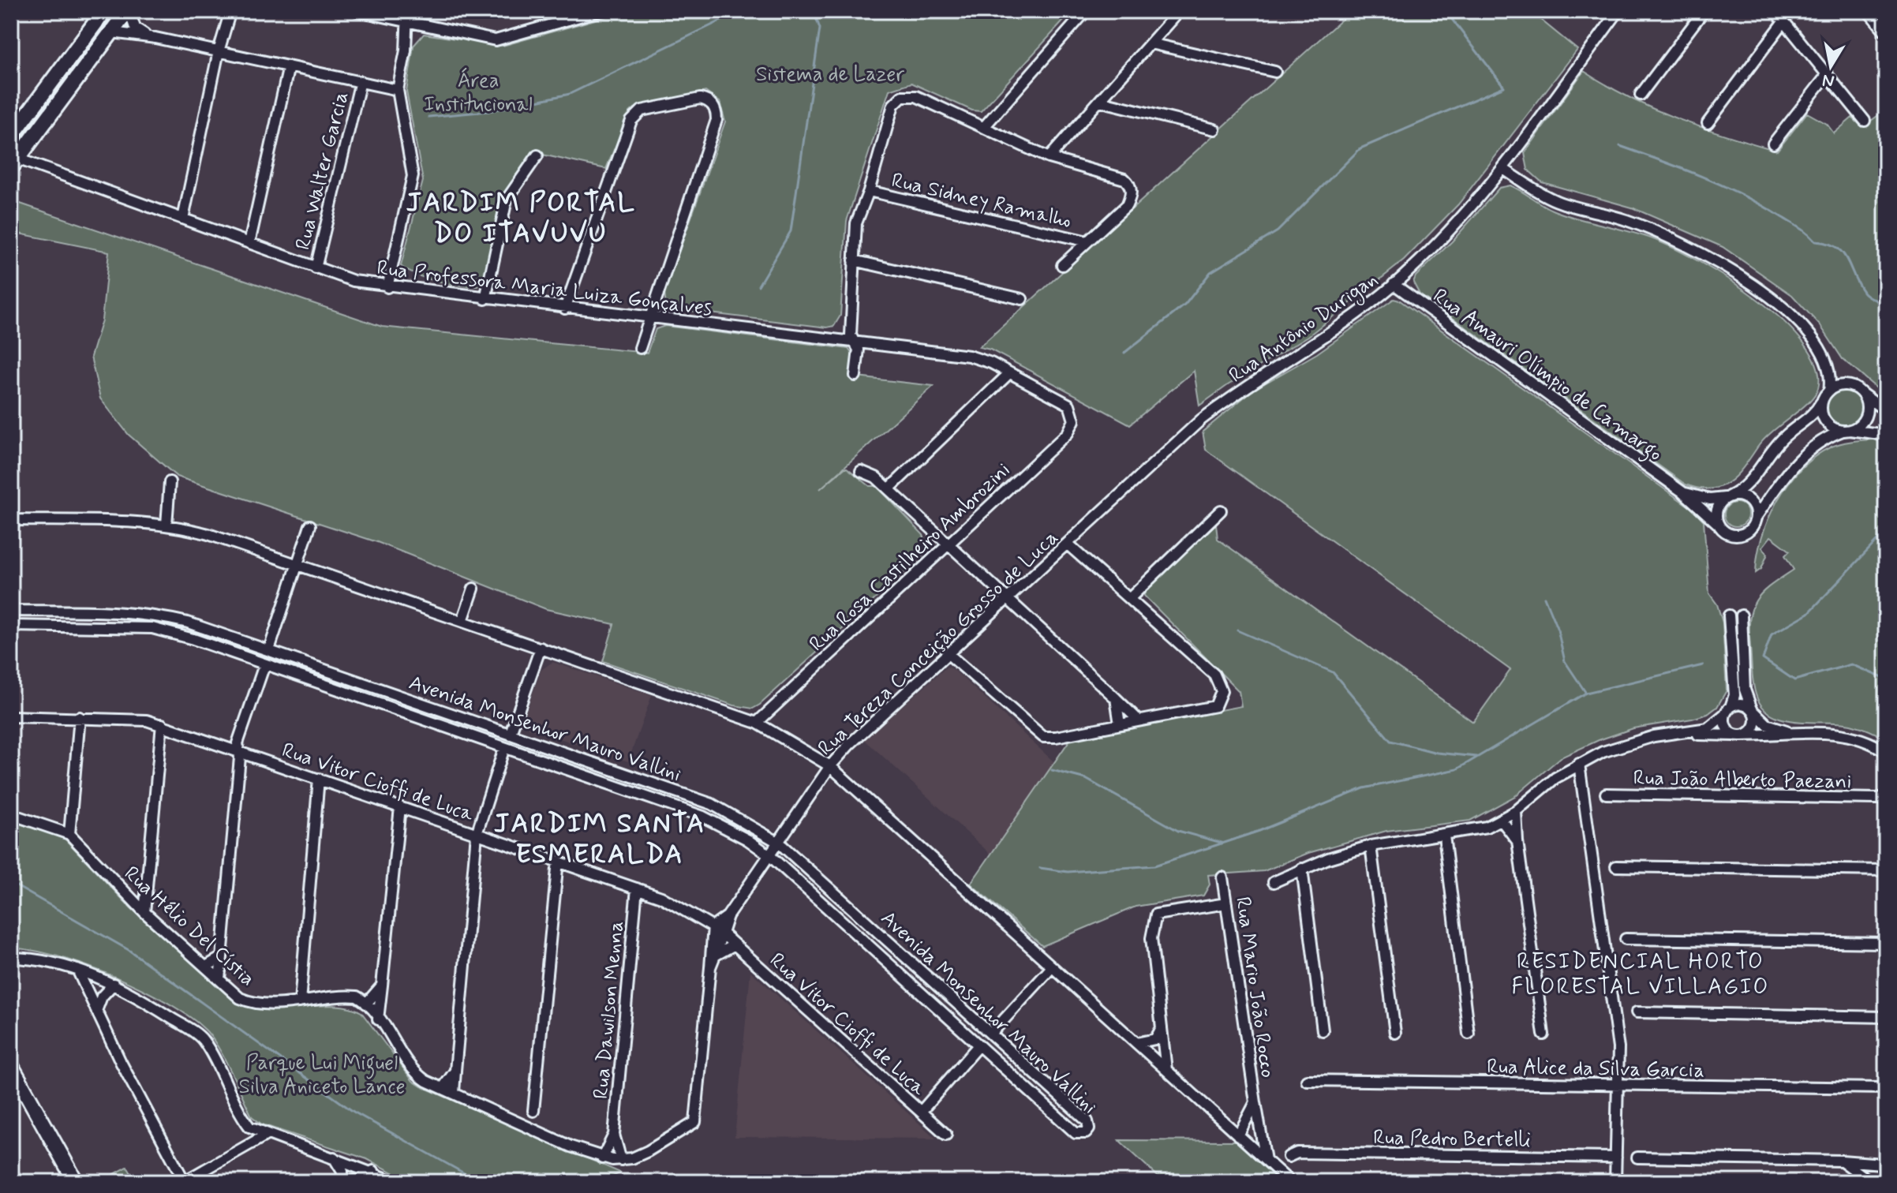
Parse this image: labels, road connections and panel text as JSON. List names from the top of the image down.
{
  "streets": {
    "street": [
      "Rua Walter Garcia",
      "Rua Sidney Ramalho",
      "Rua Professora Maria Luiza Gonçalves",
      "Rua Antônio Durigan",
      "Rua Amauri Olímpio de Camargo",
      "Rua Rosa Castilheiro Ambrozini",
      "Rua Tereza Conceição Grosso de Luca",
      "Avenida Monsenhor Mauro Vallini",
      "Rua João Alberto Paezani",
      "Rua Vitor Cioffi de Luca",
      "Rua Hélio Del Cístia",
      "Rua Mario João Rocco",
      "Rua Dawilson Menna",
      "Rua Alice da Silva Garcia",
      "Rua Pedro Bertelli"
    ]
  },
  "crossings": [
    ["Rua Walter Garcia", "Rua Professora Maria Luiza Gonçalves"],
    ["Rua Professora Maria Luiza Gonçalves", "Rua Rosa Castilheiro Ambrozini"],
    ["Rua Antônio Durigan", "Rua Amauri Olímpio de Camargo"],
    ["Rua Antônio Durigan", "Rua Tereza Conceição Grosso de Luca"],
    ["Rua Tereza Conceição Grosso de Luca", "Avenida Monsenhor Mauro Vallini"],
    ["Rua Tereza Conceição Grosso de Luca", "Rua Vitor Cioffi de Luca"],
    ["Rua Tereza Conceição Grosso de Luca", "Rua Dawilson Menna"],
    ["Rua Vitor Cioffi de Luca", "Rua Dawilson Menna"]
  ],
  "districts": ["JARDIM PORTAL DO ITAVUVU", "JARDIM SANTA ESMERALDA", "RESIDENCIAL HORTO FLORESTAL VILLAGIO"],
  "parks": ["Sistema de Lazer", "Área Institucional", "Parque Lui Miguel Silva Aniceto Lance"],
  "north": "bottom"
}
